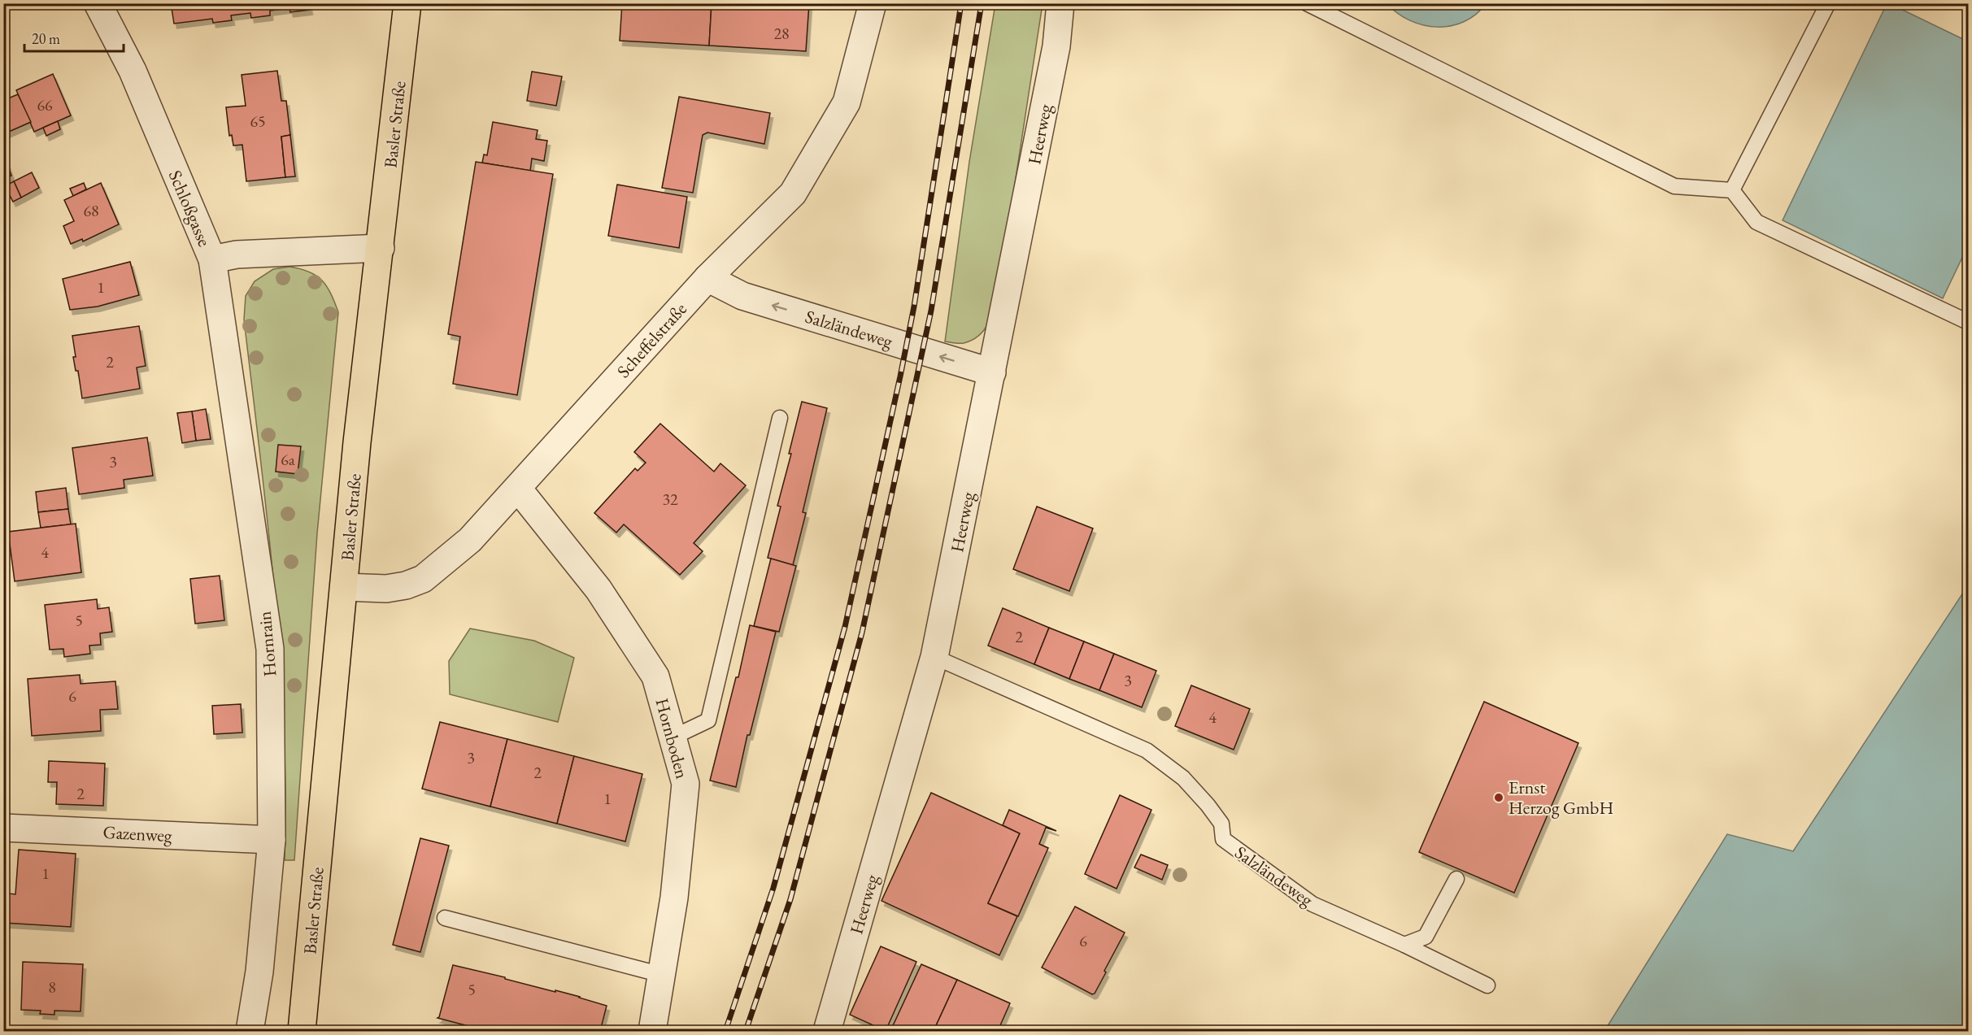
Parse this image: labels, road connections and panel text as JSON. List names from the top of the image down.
{
  "streets": {
    "main road": ["Basler Straße"],
    "street": [
      "Heerweg",
      "Schloßgasse",
      "Salzländeweg",
      "Scheffelstraße",
      "Hornrain",
      "Hornboden",
      "Gazenweg"
    ]
  },
  "crossings": [
    ["Basler Straße", "Schloßgasse"],
    ["Basler Straße", "Scheffelstraße"],
    ["Heerweg", "Salzländeweg"],
    ["Schloßgasse", "Hornrain"],
    ["Salzländeweg", "Scheffelstraße"],
    ["Scheffelstraße", "Hornboden"],
    ["Hornrain", "Gazenweg"]
  ],
  "places": ["Ernst Herzog GmbH"],
  "house_numbers": [
    "28",
    "66",
    "65",
    "68",
    "1",
    "2",
    "6a",
    "3",
    "32",
    "4",
    "5",
    "2",
    "3",
    "6",
    "4",
    "3",
    "2",
    "2",
    "1",
    "1",
    "6",
    "8",
    "5"
  ],
  "scale_bar": "20 m"
}
